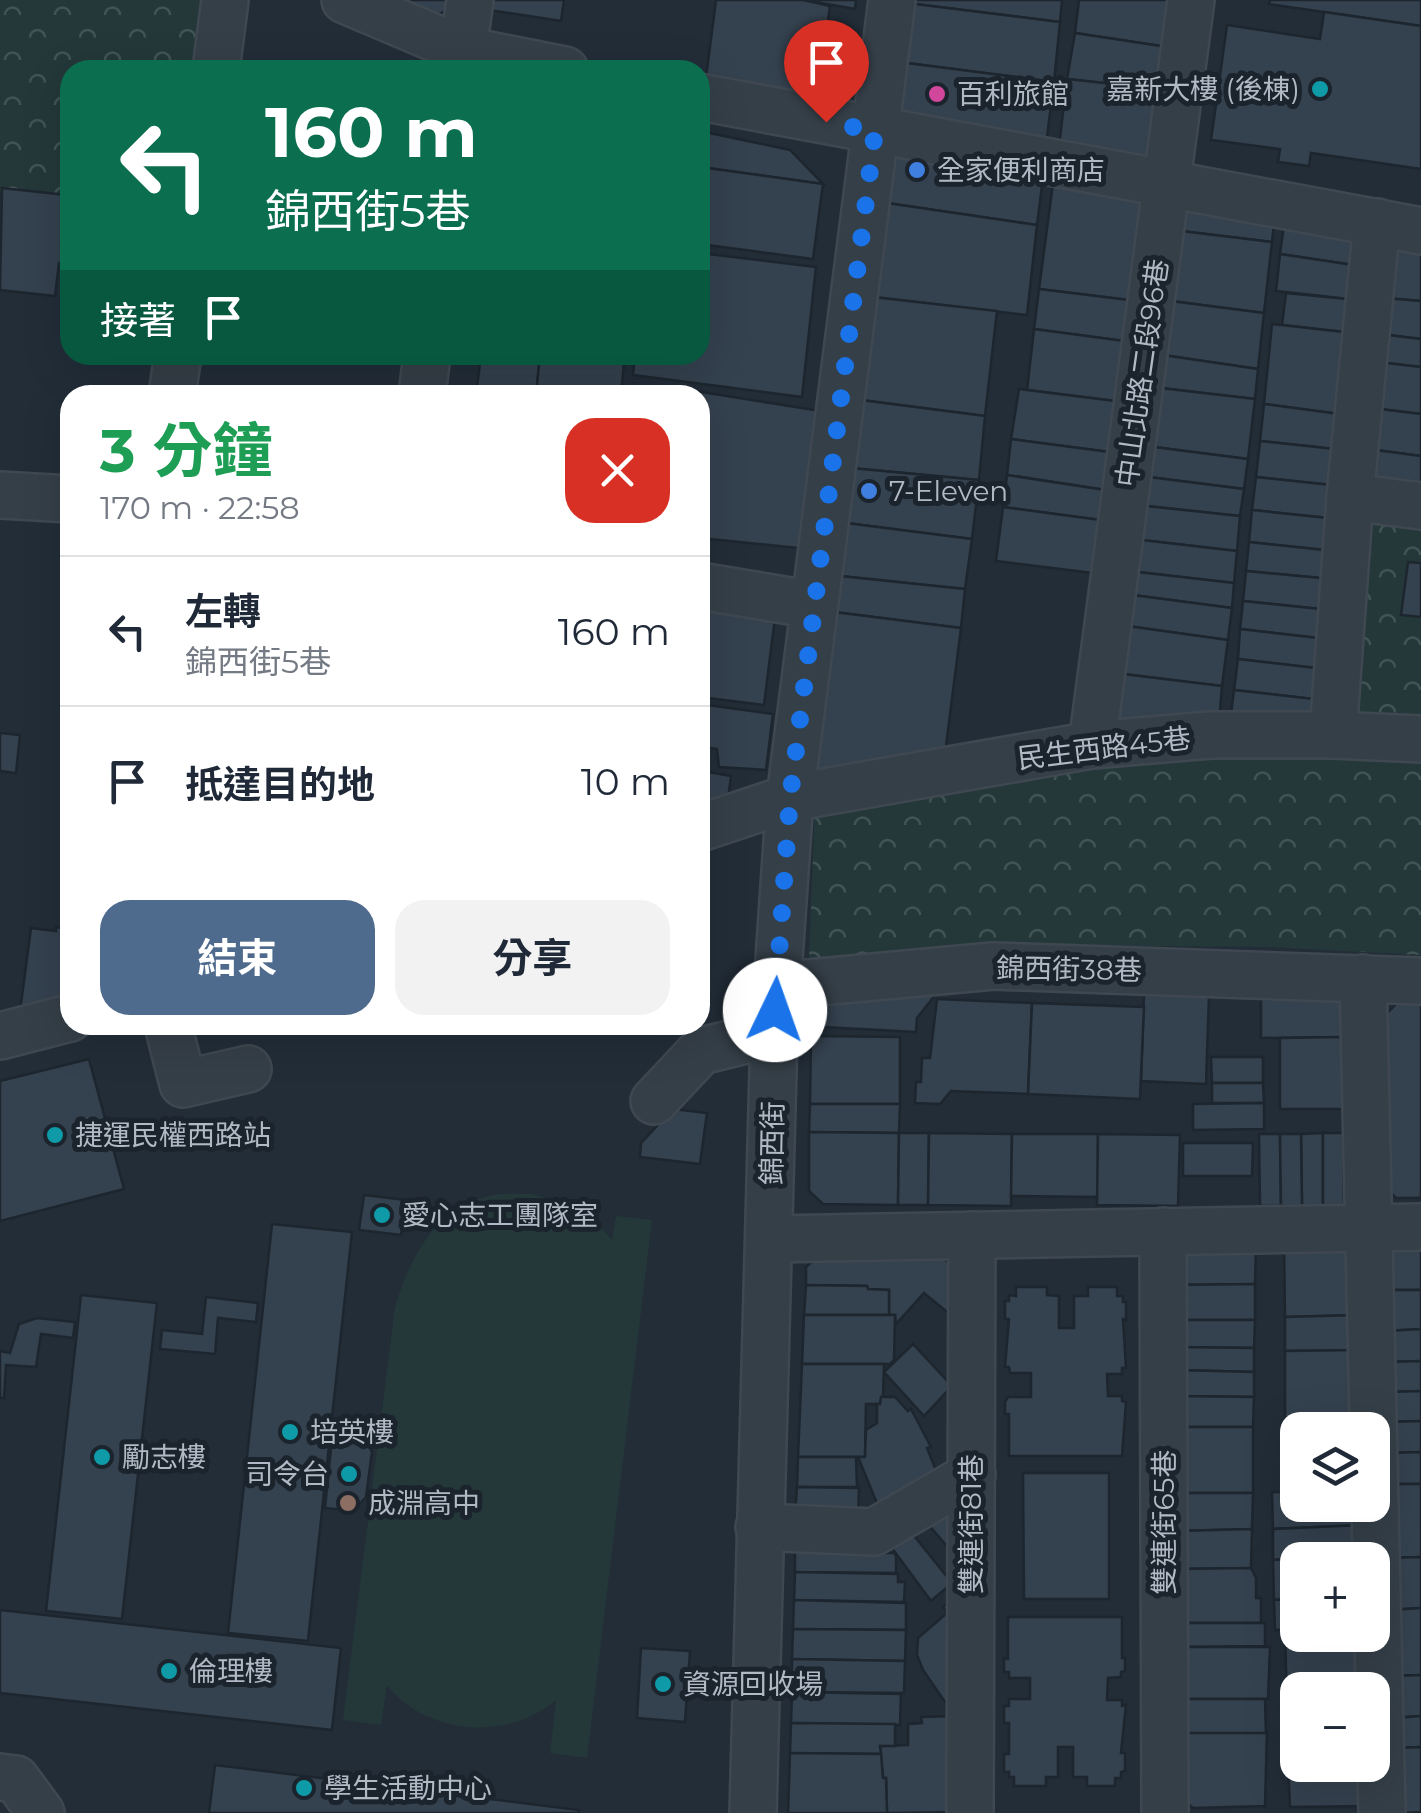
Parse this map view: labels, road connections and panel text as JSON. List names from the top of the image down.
{
  "streets": {
    "street": [
      "中山北路二段96巷",
      "民生西路45巷",
      "錦西街38巷",
      "錦西街",
      "雙連街65巷",
      "雙連街81巷"
    ]
  },
  "crossings": [
    ["中山北路二段96巷", "民生西路45巷"],
    ["民生西路45巷", "錦西街"],
    ["錦西街38巷", "錦西街"]
  ],
  "places": [
    "嘉新大樓 (後棟)",
    "百利旅館",
    "全家便利商店",
    "7-Eleven",
    "捷運民權西路站",
    "愛心志工團隊室",
    "培英樓",
    "勵志樓",
    "司令台",
    "成淵高中",
    "倫理樓",
    "資源回收場",
    "學生活動中心"
  ],
  "page": {
    "turn": ["160 m", "錦西街5巷"],
    "then": "接著",
    "heading": ["3 分鐘", "170 m · 22:58"],
    "list": [
      {
        "name": "左轉",
        "note": "錦西街5巷",
        "value": "160 m"
      },
      {
        "name": "抵達目的地",
        "value": "10 m"
      }
    ],
    "buttons": ["結束", "分享"],
    "map_buttons": ["+", "−"]
  }
}
